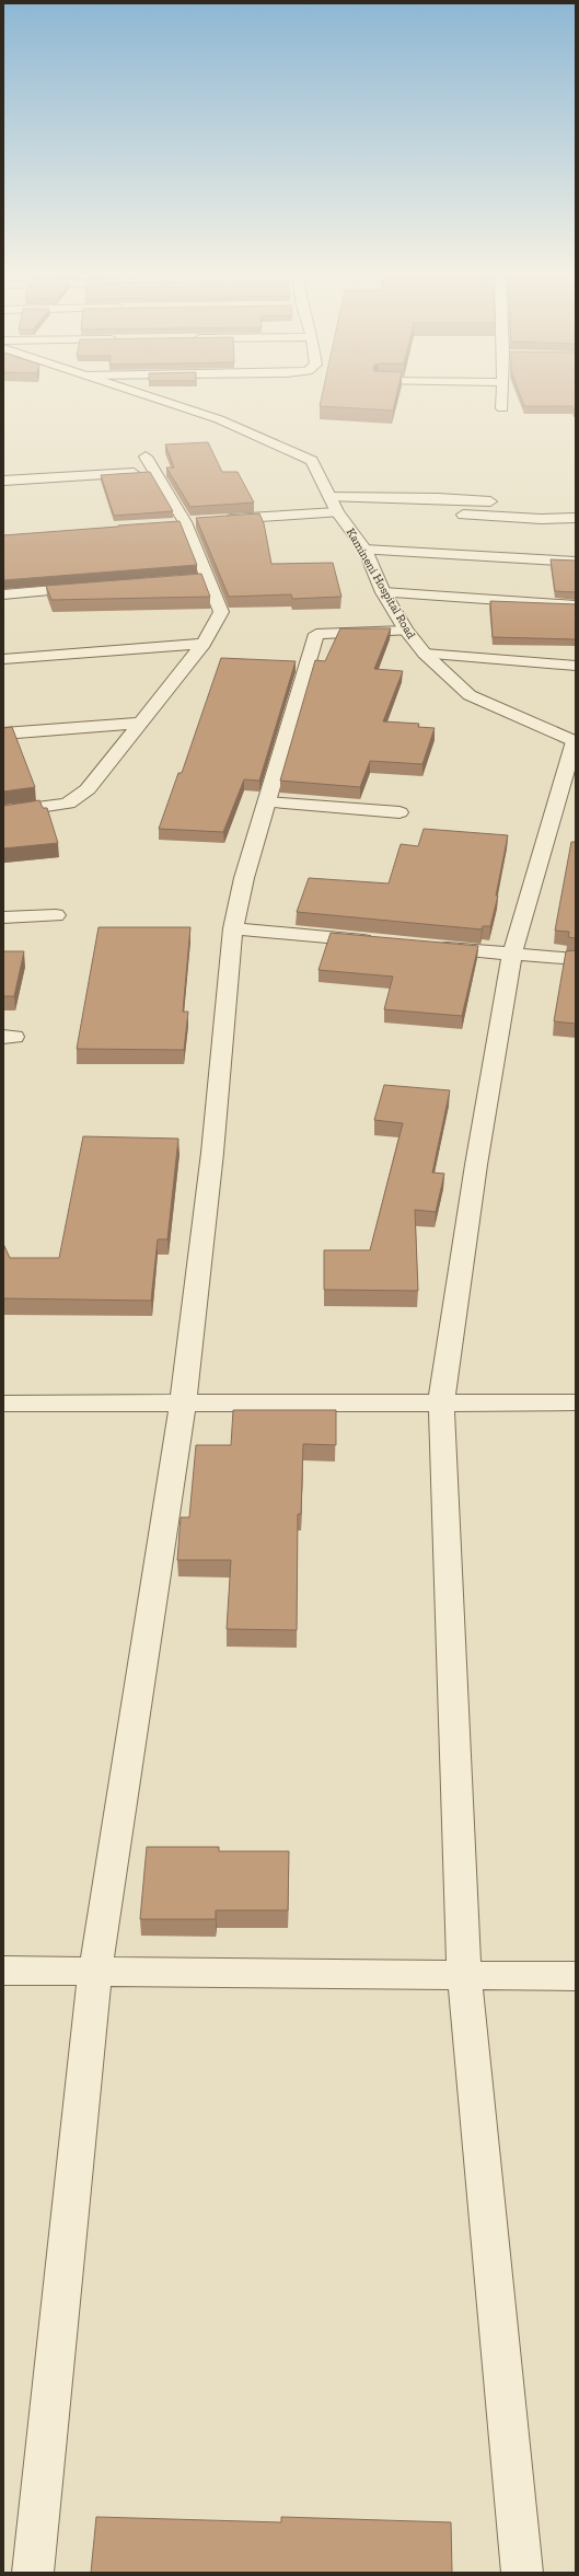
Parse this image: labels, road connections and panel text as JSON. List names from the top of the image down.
{
  "streets": {
    "street": ["Kamineni Hospital Road"]
  }
}
